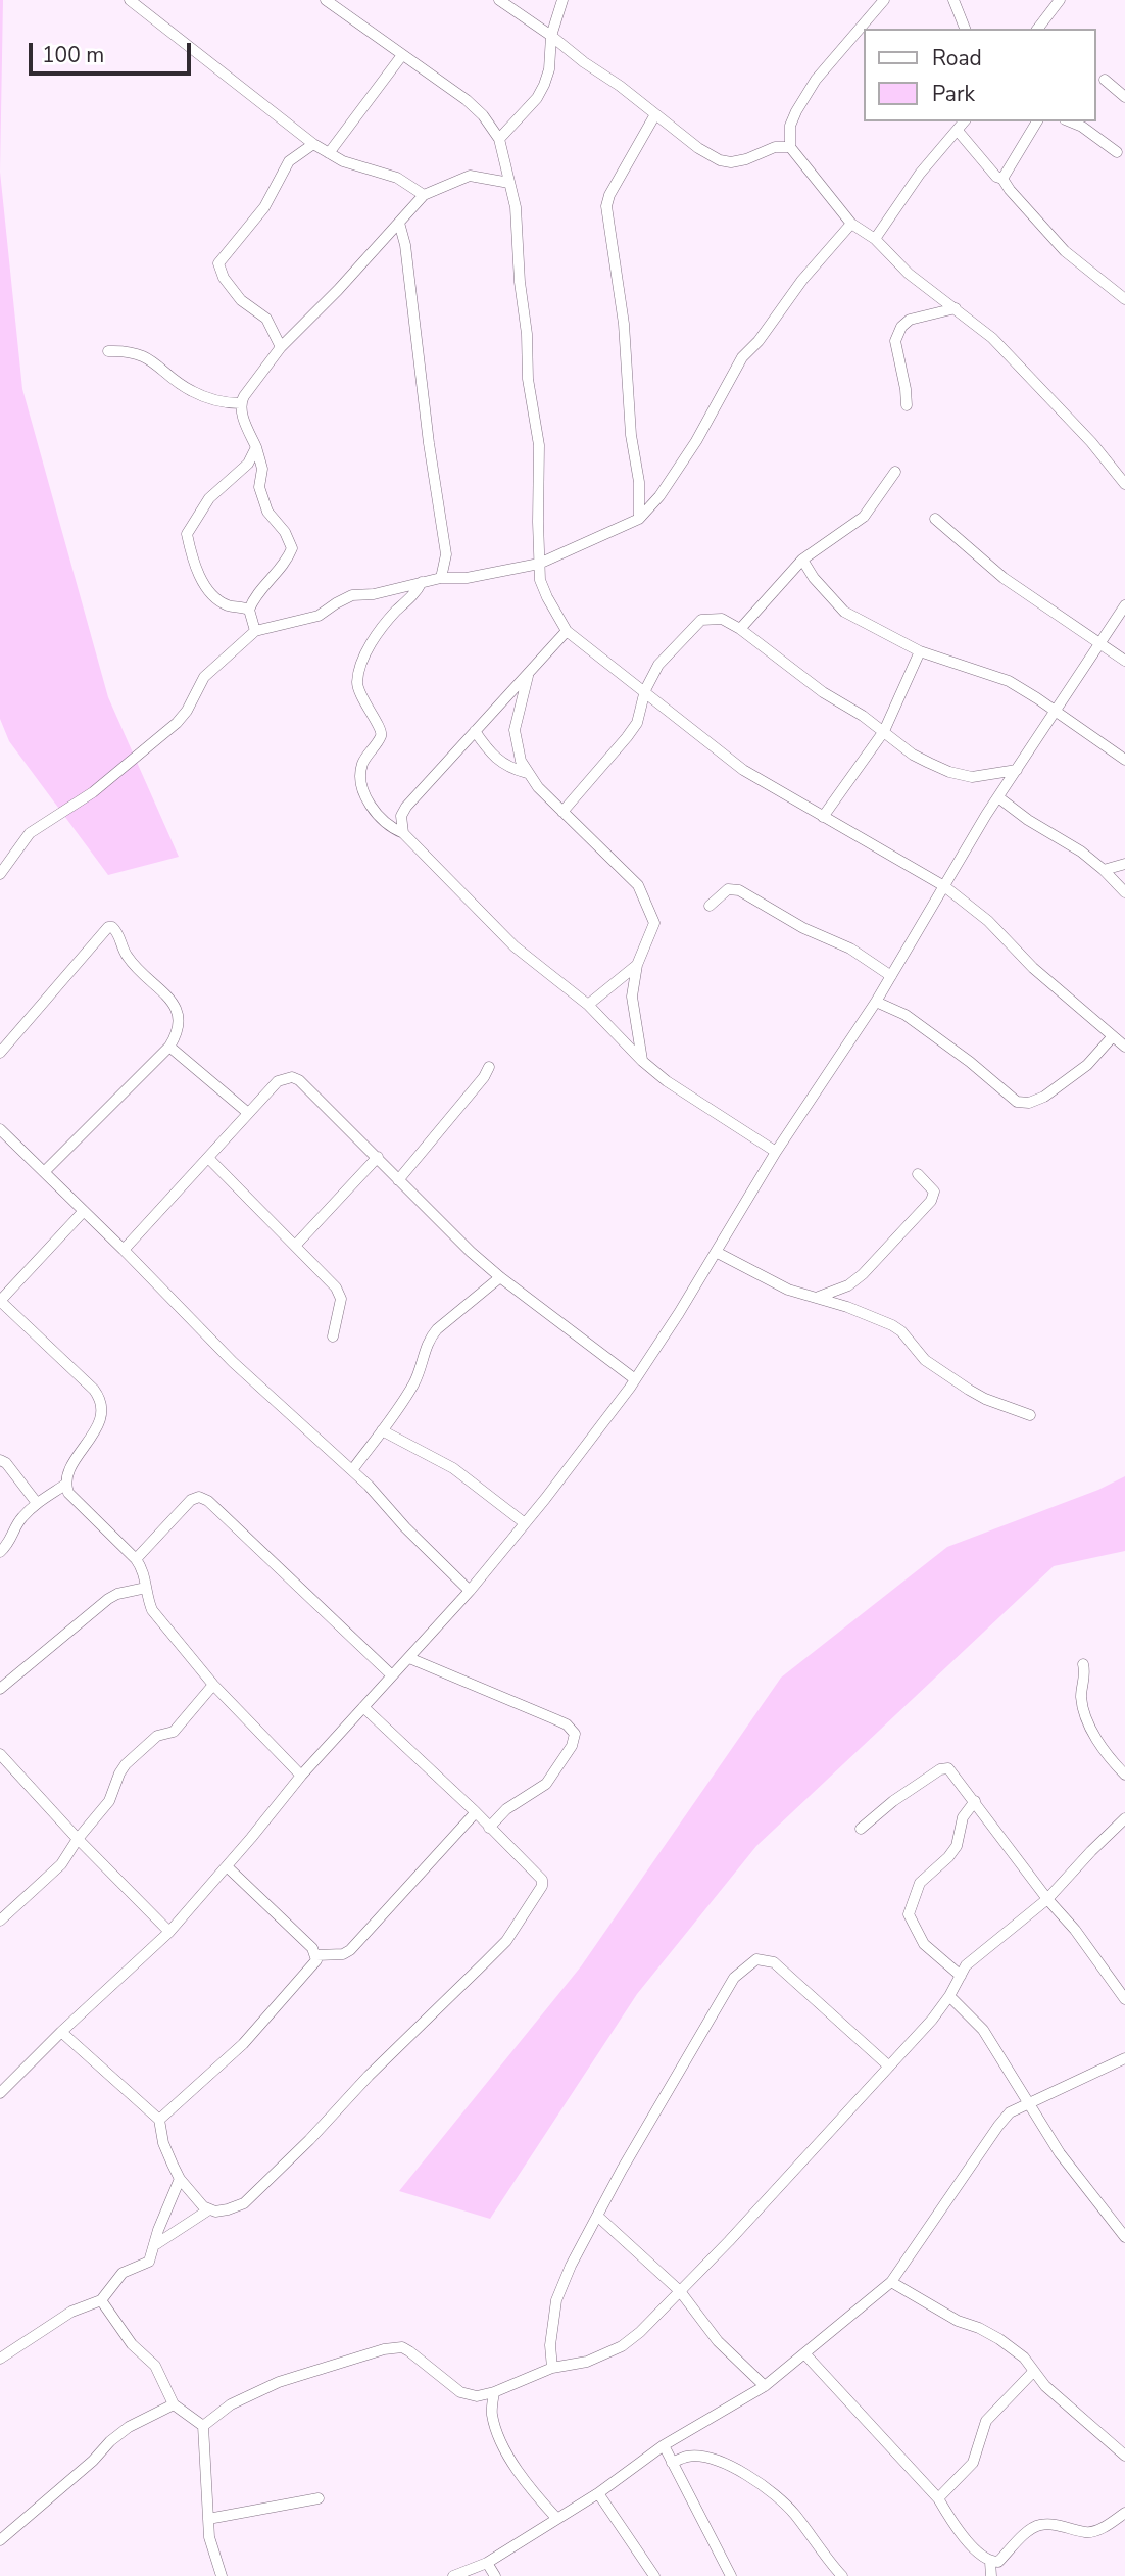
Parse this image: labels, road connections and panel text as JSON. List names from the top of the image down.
{
  "legend": ["Road", "Park"],
  "scale_bar": "100 m"
}
